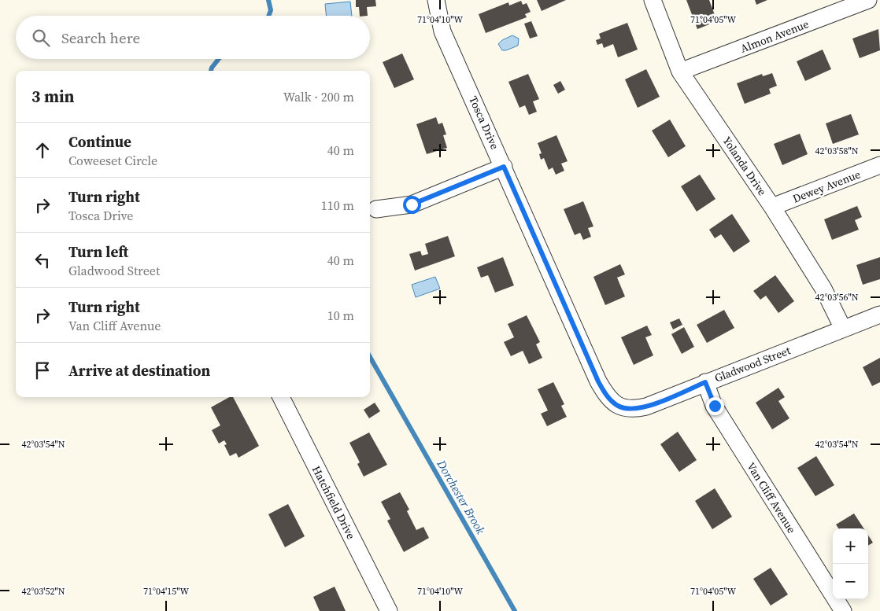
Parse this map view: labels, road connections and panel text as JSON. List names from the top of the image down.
{
  "streets": {
    "street": [
      "Almon Avenue",
      "Tosca Drive",
      "Yolanda Drive",
      "Dewey Avenue",
      "Gladwood Street",
      "Van Cliff Avenue",
      "Hatchfield Drive"
    ]
  },
  "crossings": [
    ["Almon Avenue", "Yolanda Drive"],
    ["Tosca Drive", "Gladwood Street"],
    ["Yolanda Drive", "Dewey Avenue"],
    ["Yolanda Drive", "Gladwood Street"],
    ["Gladwood Street", "Van Cliff Avenue"]
  ],
  "water": ["Dorchester Brook"],
  "page": {
    "search": "Search here",
    "heading": ["3 min", "Walk · 200 m"],
    "list": [
      ["Continue", "Coweeset Circle", "40 m"],
      ["Turn right", "Tosca Drive", "110 m"],
      ["Turn left", "Gladwood Street", "40 m"],
      ["Turn right", "Van Cliff Avenue", "10 m"],
      "Arrive at destination"
    ],
    "map_buttons": ["+", "−"]
  },
  "coordinates": [
    "71°04'10\"W",
    "71°04'05\"W",
    "42°03'58\"N",
    "42°03'56\"N",
    "42°03'54\"N",
    "42°03'52\"N",
    "71°04'15\"W"
  ]
}
